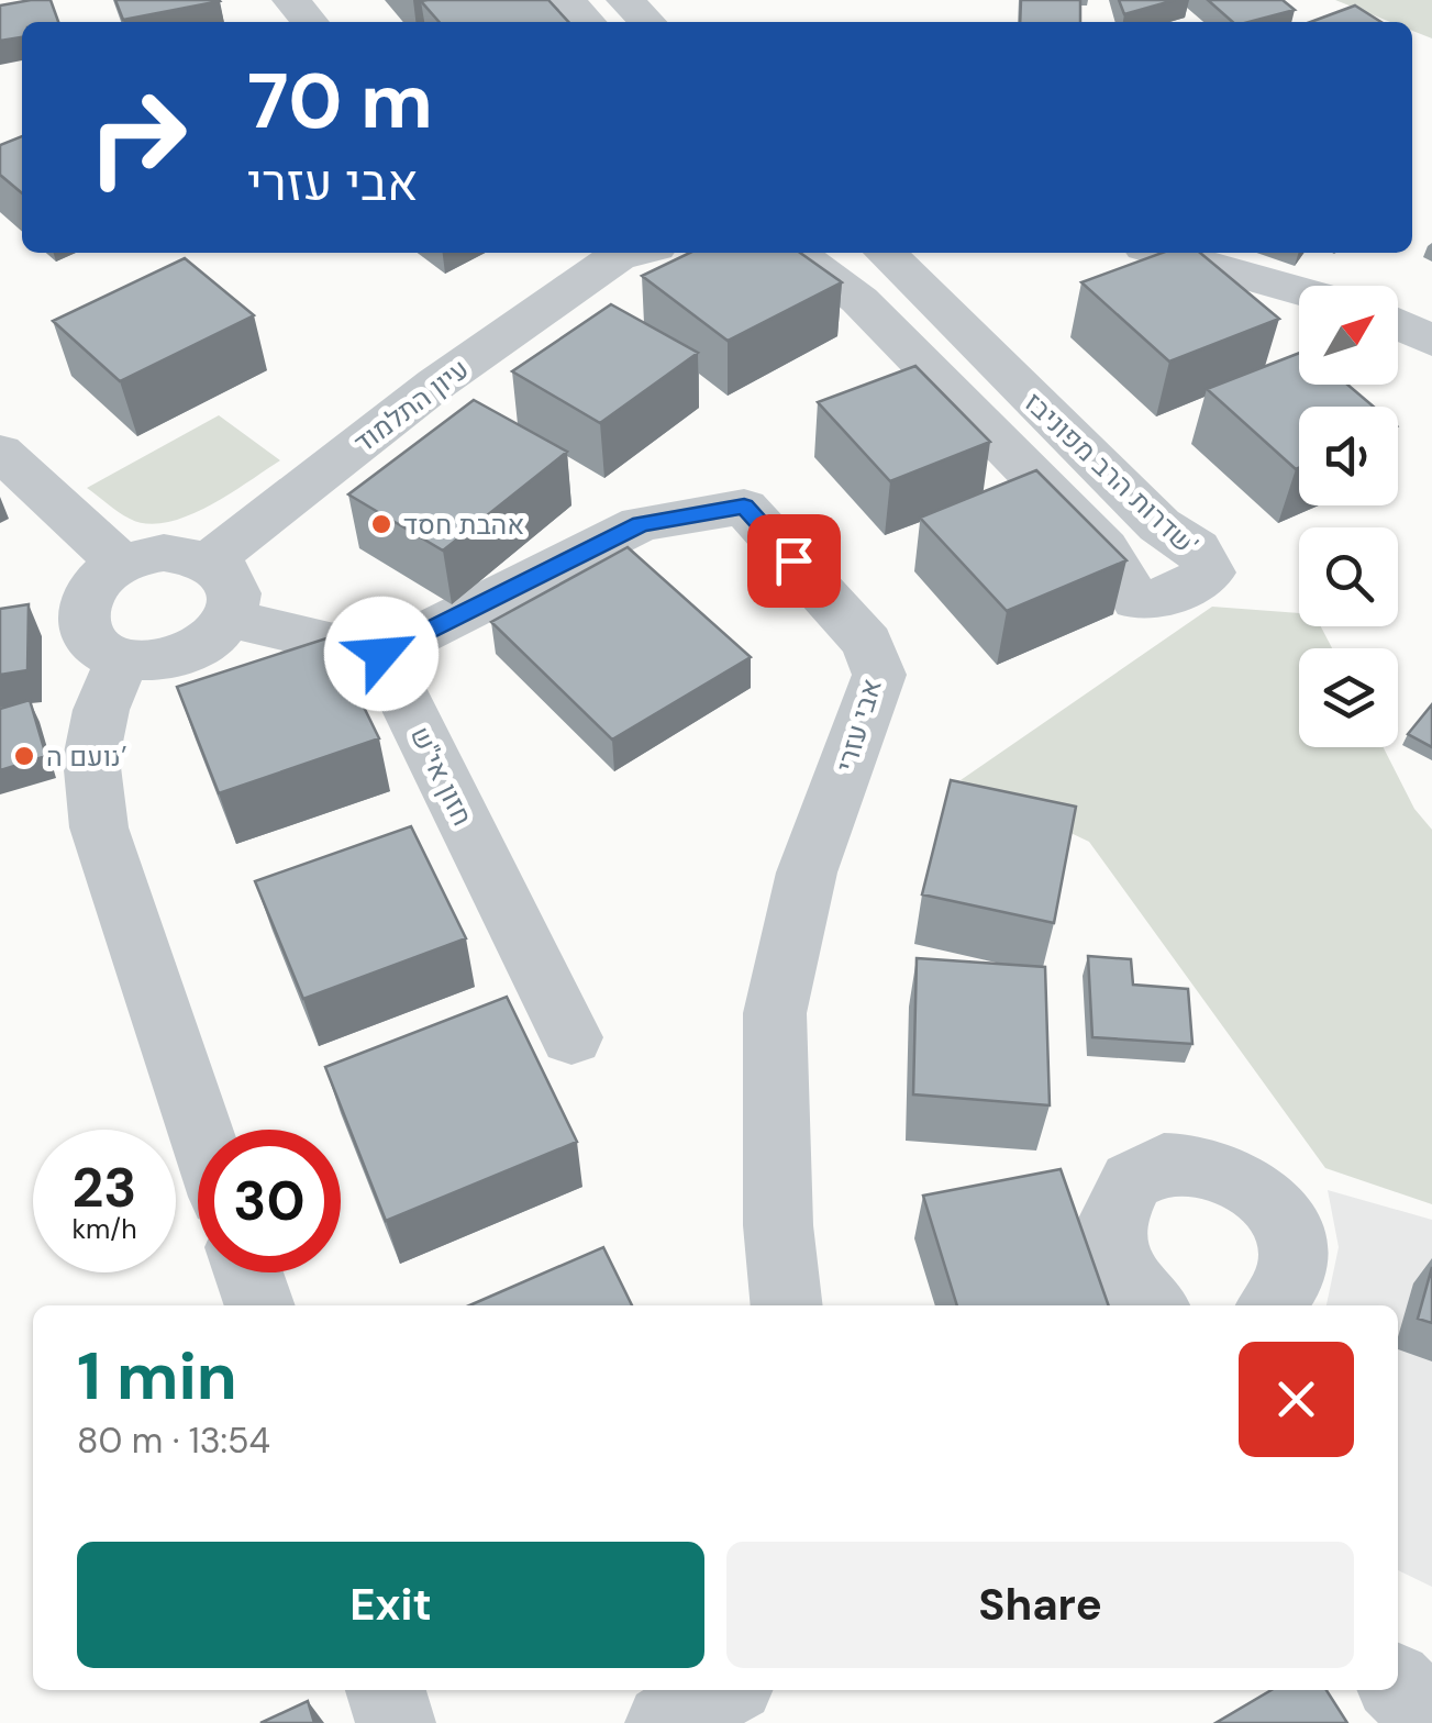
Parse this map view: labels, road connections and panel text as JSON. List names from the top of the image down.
{
  "streets": {
    "street": [
      "עיון התלמוד",
      "שדרות הרב מפוניבז'",
      "אבי עזרי",
      "חזון אי\"ש"
    ]
  },
  "crossings": [
    ["אבי עזרי", "חזון אי\"ש"]
  ],
  "places": ["אהבת חסד", "נועם ה’"],
  "north": "top right",
  "page": {
    "turn": ["70 m", "אבי עזרי"],
    "speed": "23 km/h",
    "limit": "30",
    "heading": ["1 min", "80 m · 13:54"],
    "buttons": ["Exit", "Share"]
  }
}
